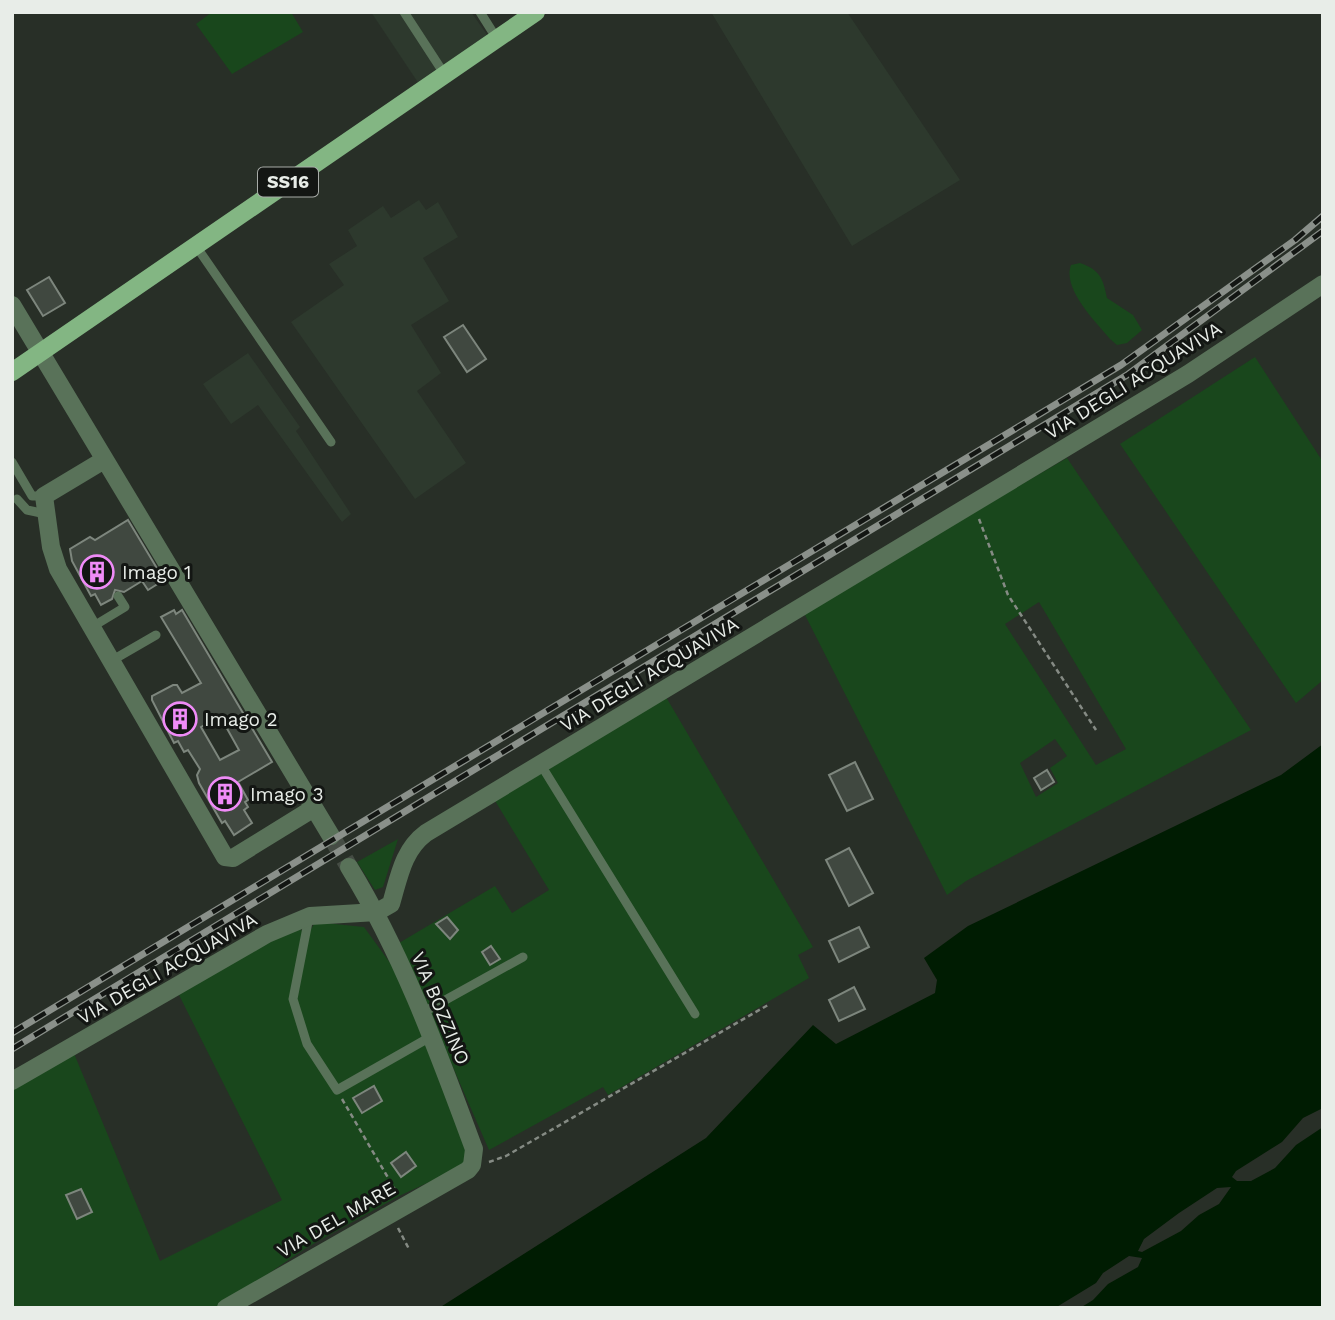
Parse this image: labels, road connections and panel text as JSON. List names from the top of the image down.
{
  "streets": {
    "main road": ["SS16"],
    "street": ["VIA DEGLI ACQUAVIVA", "VIA BOZZINO", "VIA DEL MARE"]
  },
  "crossings": [
    ["VIA DEGLI ACQUAVIVA", "VIA BOZZINO"],
    ["VIA BOZZINO", "VIA DEL MARE"]
  ],
  "places": {
    "building": ["Imago 1", "Imago 2", "Imago 3"]
  }
}
